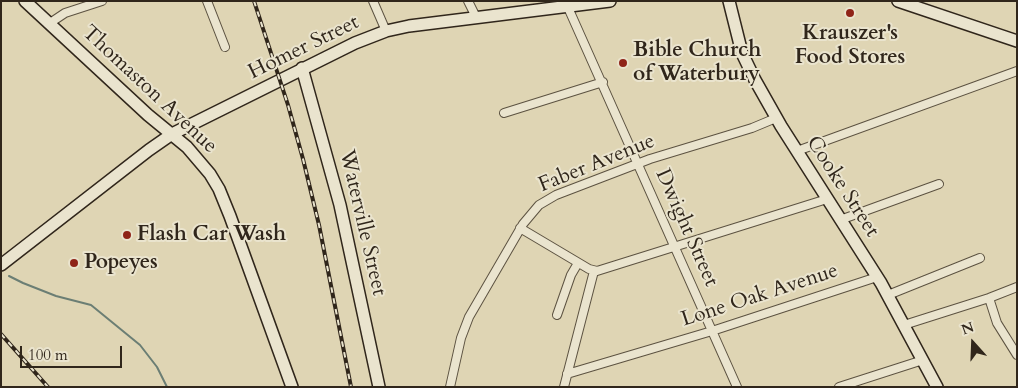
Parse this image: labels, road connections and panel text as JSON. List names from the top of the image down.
{
  "streets": {
    "main road": [
      "Homer Street",
      "Thomaston Avenue",
      "Cooke Street",
      "Waterville Street"
    ],
    "street": ["Faber Avenue", "Dwight Street", "Lone Oak Avenue"]
  },
  "crossings": [
    ["Homer Street", "Thomaston Avenue"],
    ["Homer Street", "Waterville Street"],
    ["Homer Street", "Dwight Street"],
    ["Faber Avenue", "Cooke Street"],
    ["Faber Avenue", "Dwight Street"],
    ["Cooke Street", "Lone Oak Avenue"],
    ["Dwight Street", "Lone Oak Avenue"]
  ],
  "places": [
    "Krauszer's Food Stores",
    "Bible Church of Waterbury",
    "Flash Car Wash",
    "Popeyes"
  ],
  "scale_bar": "100 m",
  "north": "top"
}
